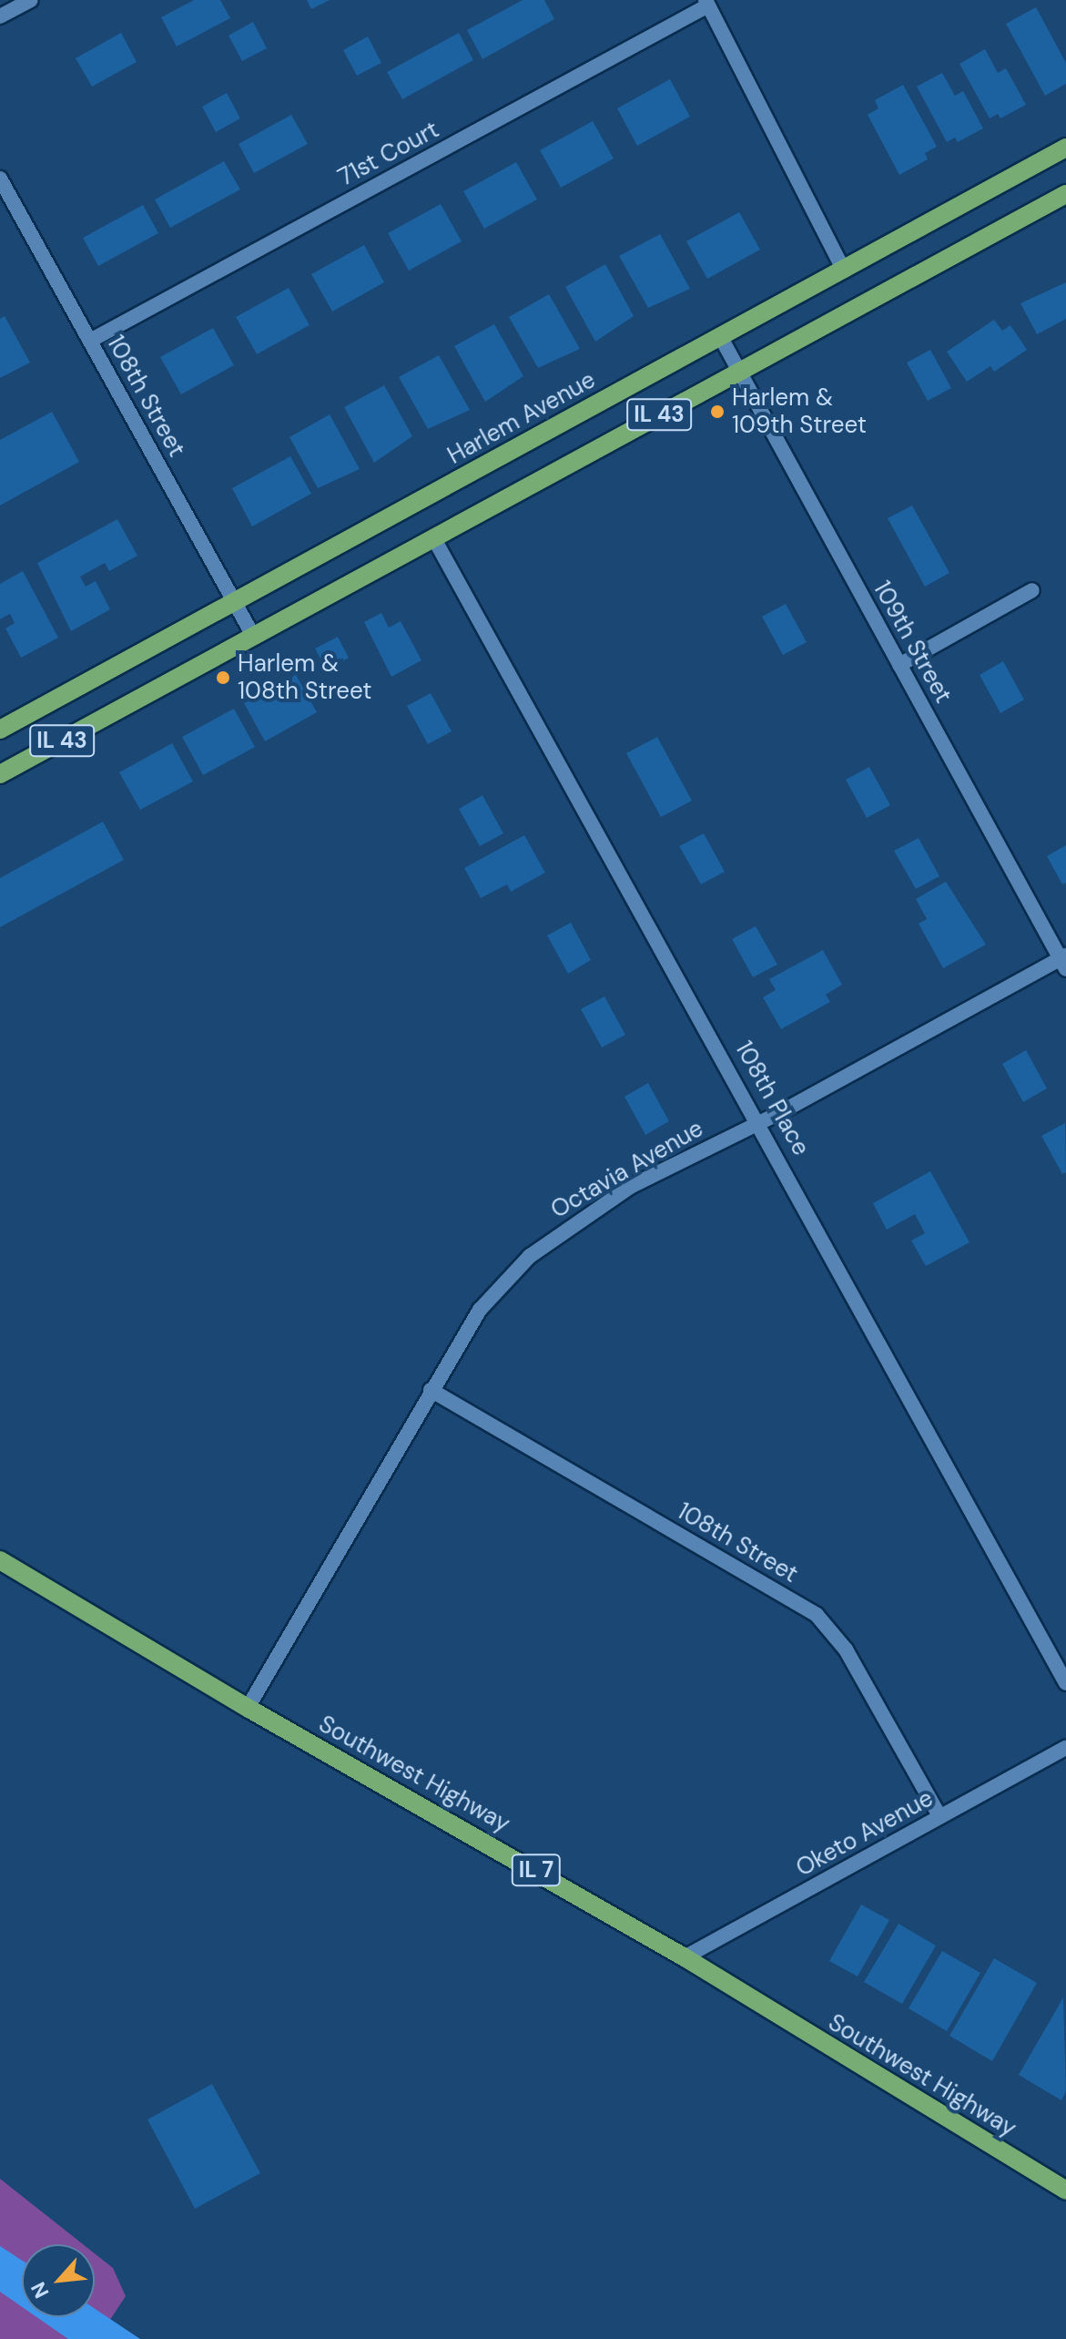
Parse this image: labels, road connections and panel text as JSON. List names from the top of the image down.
{
  "streets": {
    "main road": [
      "IL 43",
      "Harlem Avenue",
      "Southwest Highway",
      "IL 7"
    ],
    "street": [
      "71st Court",
      "108th Street",
      "109th Street",
      "108th Place",
      "Octavia Avenue",
      "Oketo Avenue"
    ]
  },
  "crossings": [
    ["71st Court", "108th Street"],
    ["108th Street", "IL 43"],
    ["108th Street", "Harlem Avenue"],
    ["108th Street", "Octavia Avenue"],
    ["108th Street", "Oketo Avenue"],
    ["IL 43", "109th Street"],
    ["IL 43", "108th Place"],
    ["Harlem Avenue", "109th Street"],
    ["109th Street", "Octavia Avenue"],
    ["108th Place", "Octavia Avenue"],
    ["Octavia Avenue", "Southwest Highway"],
    ["Southwest Highway", "Oketo Avenue"]
  ],
  "places": ["Harlem & 109th Street", "Harlem & 108th Street"],
  "north": "bottom left"
}
